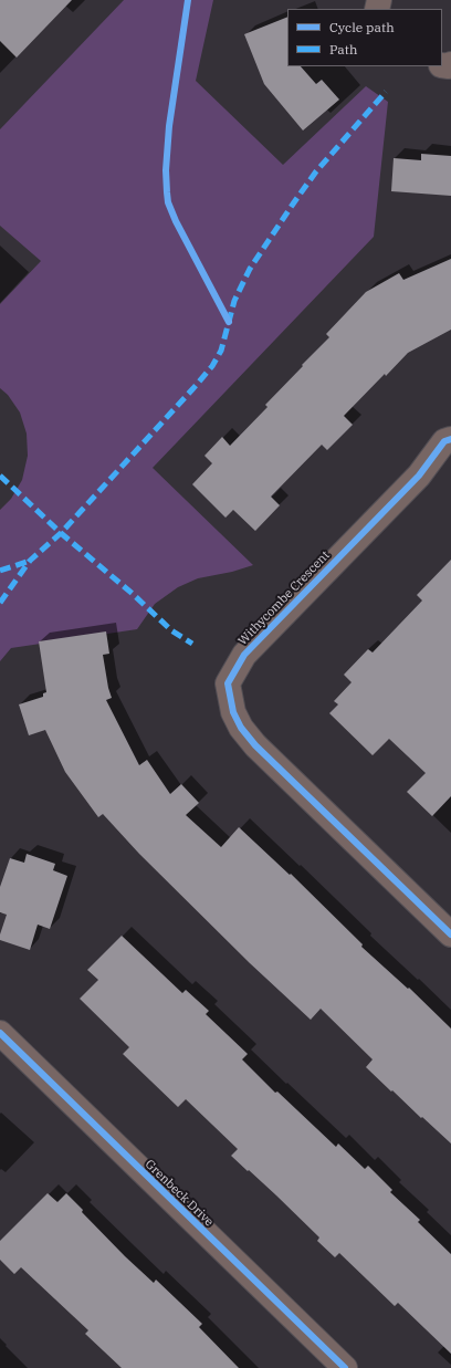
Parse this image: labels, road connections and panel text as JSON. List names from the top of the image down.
{
  "streets": {
    "street": ["Withycombe Crescent", "Grenbeck Drive"]
  },
  "legend": ["Cycle path", "Path"]
}
